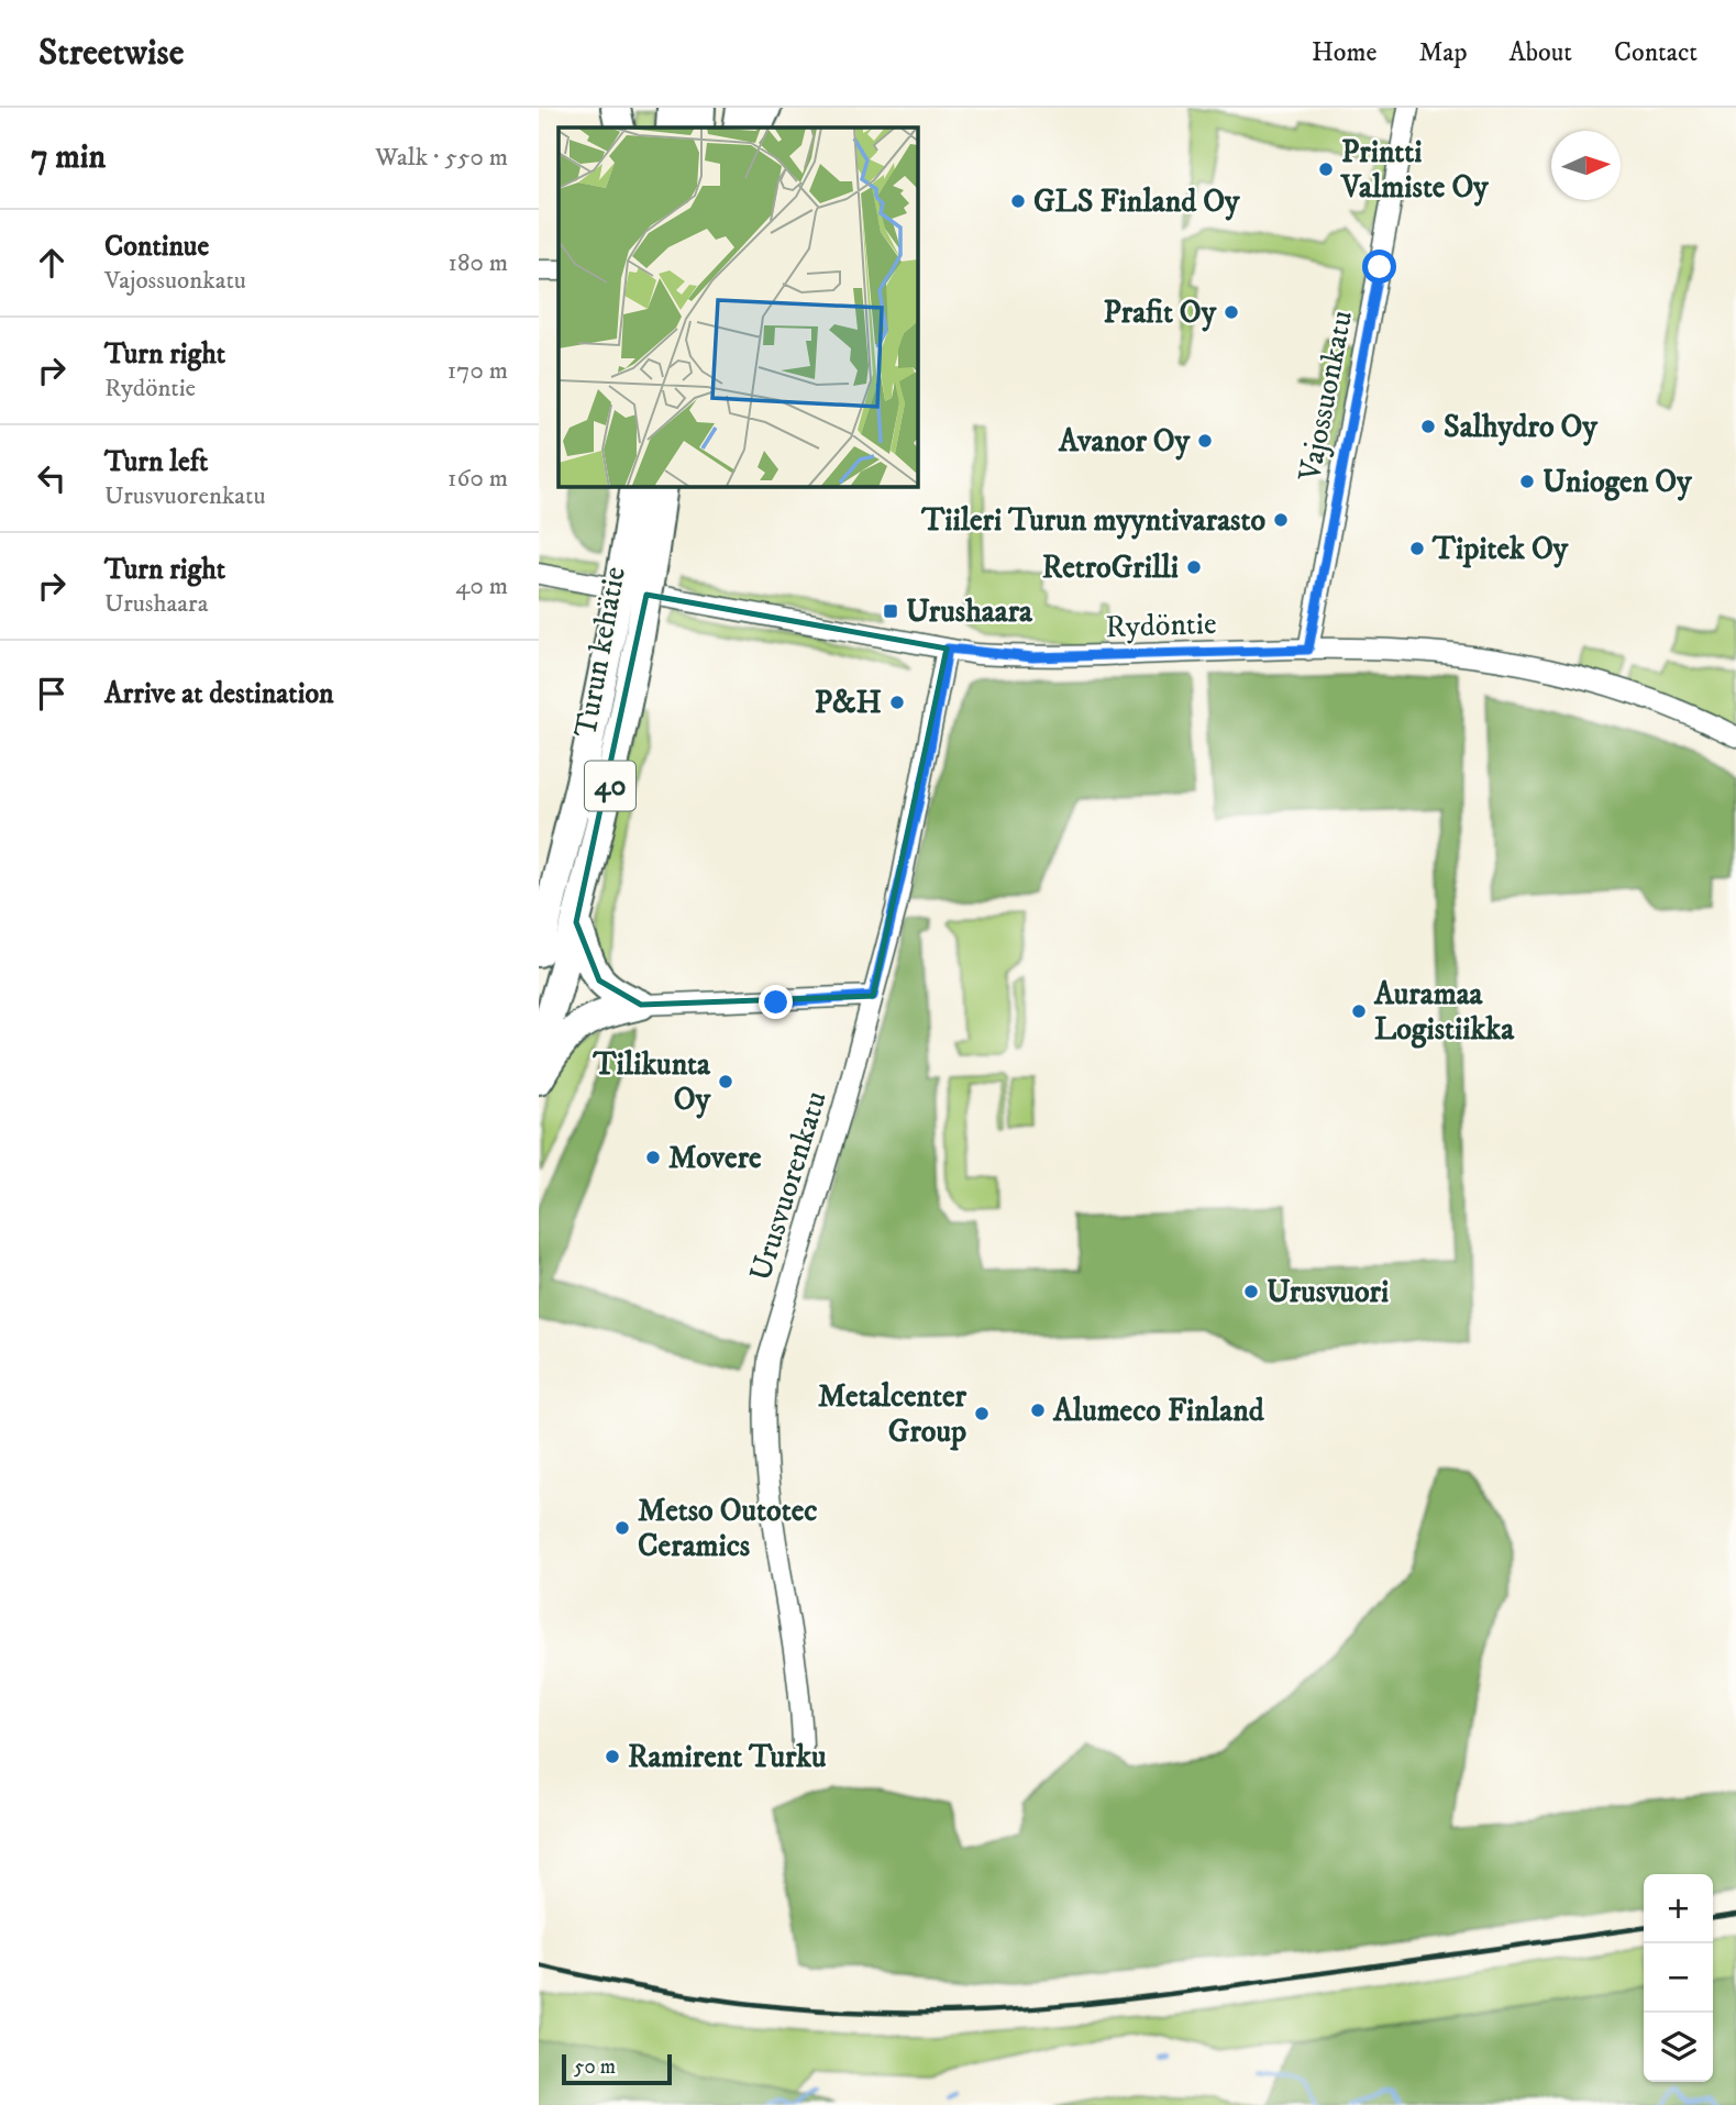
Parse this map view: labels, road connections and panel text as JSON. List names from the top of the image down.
{
  "streets": {
    "highway": ["Turun kehätie", "40"],
    "street": ["Vajossuonkatu", "Rydöntie", "Urusvuorenkatu"]
  },
  "crossings": [
    ["Vajossuonkatu", "Rydöntie"],
    ["Rydöntie", "Urusvuorenkatu"]
  ],
  "places": {
    "other": [
      "Printti Valmiste Oy",
      "GLS Finland Oy",
      "Prafit Oy",
      "Salhydro Oy",
      "Avanor Oy",
      "Uniogen Oy",
      "Tiileri Turun myyntivarasto",
      "Tipitek Oy",
      "RetroGrilli",
      "P&H",
      "Auramaa Logistiikka",
      "Tilikunta Oy",
      "Movere",
      "Urusvuori",
      "Alumeco Finland",
      "Metalcenter Group",
      "Metso Outotec Ceramics",
      "Ramirent Turku"
    ],
    "transit": ["Urushaara"]
  },
  "scale_bar": "50 m",
  "north": "right",
  "page": {
    "header": "Streetwise",
    "nav": [
      "Home",
      "Map",
      "About",
      "Contact"
    ],
    "heading": ["7 min", "Walk · 550 m"],
    "list": [
      ["Continue", "Vajossuonkatu", "180 m"],
      ["Turn right", "Rydöntie", "170 m"],
      ["Turn left", "Urusvuorenkatu", "160 m"],
      ["Turn right", "Urushaara", "40 m"],
      "Arrive at destination"
    ],
    "map_buttons": ["+", "−"],
    "scale": "50 m"
  }
}
